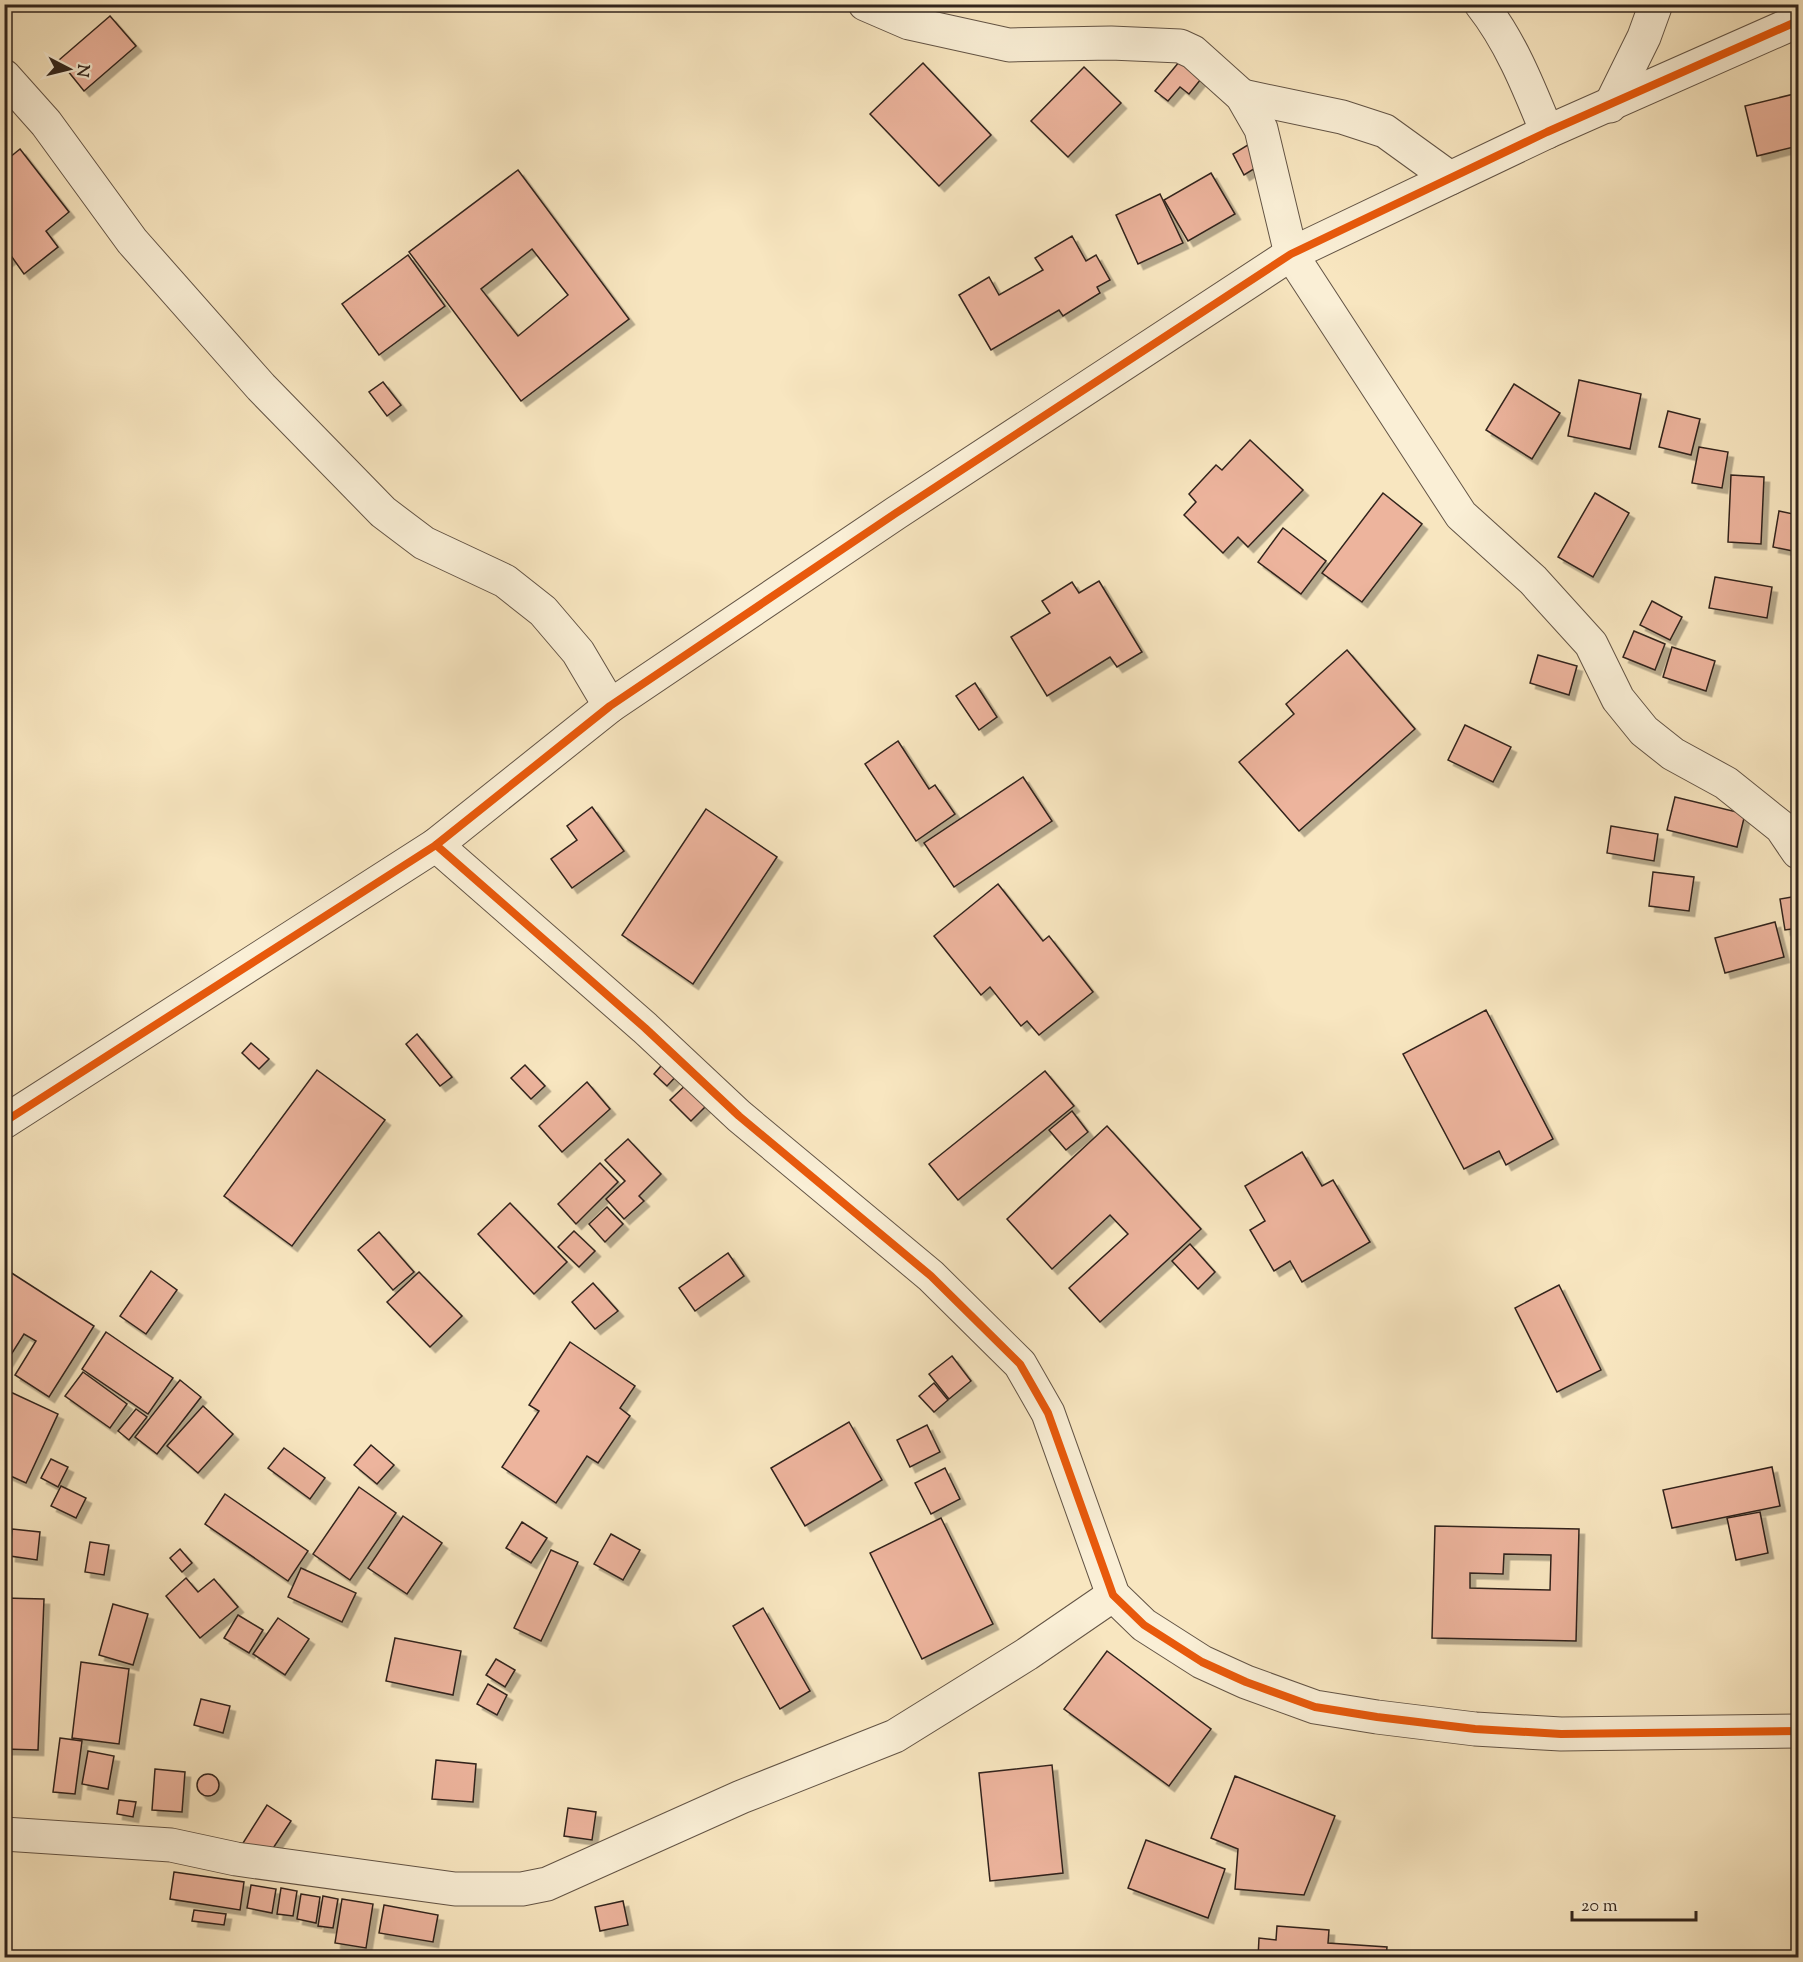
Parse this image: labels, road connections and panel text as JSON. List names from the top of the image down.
{
  "scale_bar": "20 m",
  "north": "right"
}
